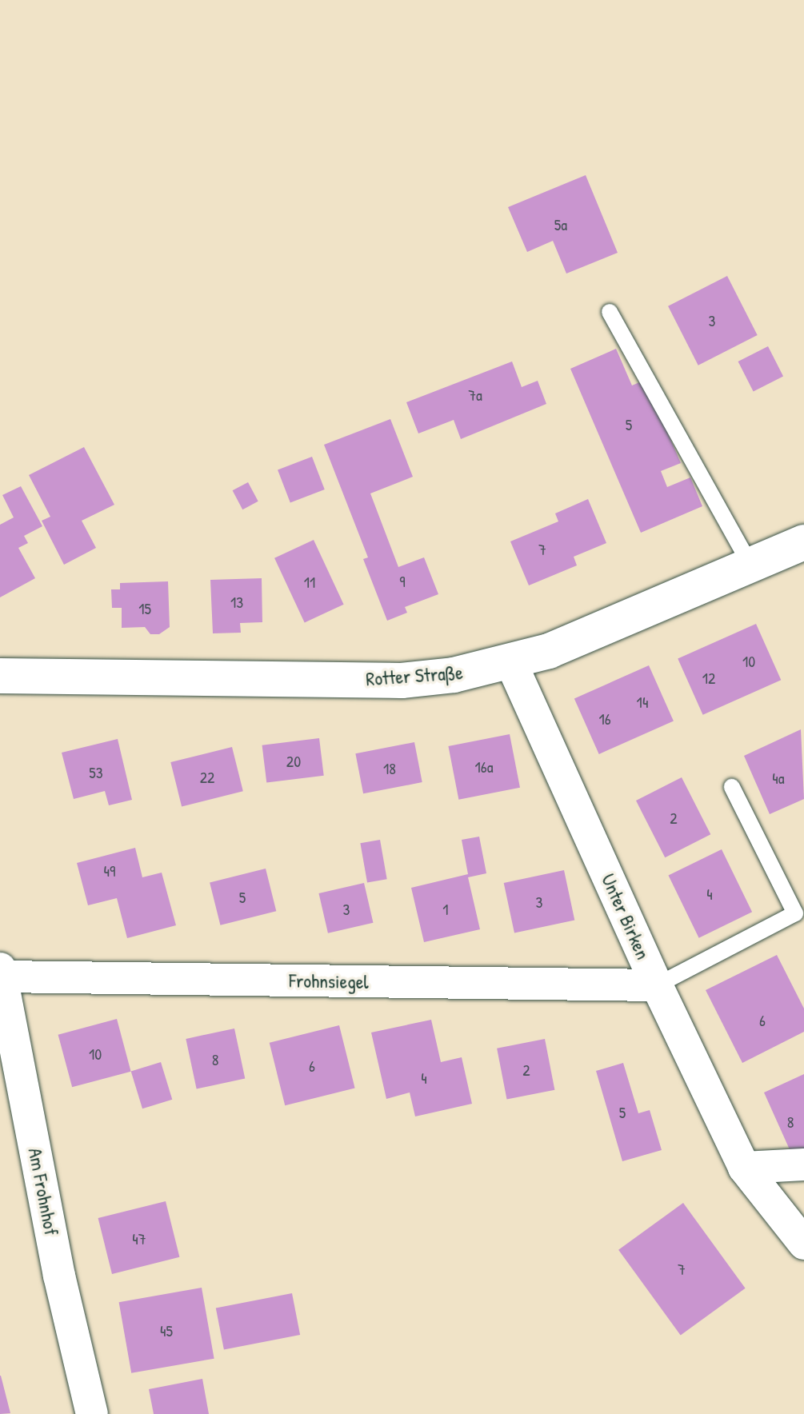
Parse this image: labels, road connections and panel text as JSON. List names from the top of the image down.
{
  "streets": {
    "street": [
      "Rotter Straße",
      "Unter Birken",
      "Frohnsiegel",
      "Am Frohnhof"
    ]
  },
  "crossings": [
    ["Rotter Straße", "Unter Birken"],
    ["Unter Birken", "Frohnsiegel"],
    ["Frohnsiegel", "Am Frohnhof"]
  ],
  "house_numbers": [
    "5a",
    "3",
    "7a",
    "5",
    "7",
    "9",
    "11",
    "13",
    "15",
    "10",
    "12",
    "14",
    "16",
    "20",
    "16a",
    "18",
    "53",
    "22",
    "4a",
    "2",
    "49",
    "4",
    "5",
    "3",
    "3",
    "1",
    "6",
    "10",
    "8",
    "6",
    "2",
    "4",
    "5",
    "8",
    "47",
    "7",
    "45"
  ]
}
